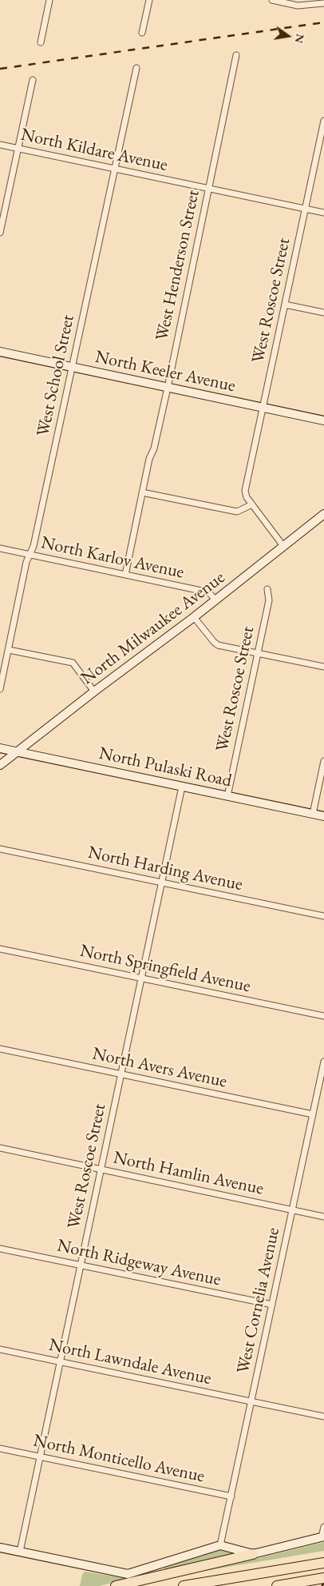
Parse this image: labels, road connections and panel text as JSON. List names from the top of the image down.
{
  "streets": {
    "main road": ["North Keeler Avenue", "North Milwaukee Avenue", "North Pulaski Road"],
    "street": [
      "North Kildare Avenue",
      "West Henderson Street",
      "West Roscoe Street",
      "West School Street",
      "North Karlov Avenue",
      "North Harding Avenue",
      "North Springfield Avenue",
      "North Avers Avenue",
      "North Hamlin Avenue",
      "North Ridgeway Avenue",
      "West Cornelia Avenue",
      "North Lawndale Avenue",
      "North Monticello Avenue"
    ]
  },
  "crossings": [
    ["North Kildare Avenue", "West Henderson Street"],
    ["North Kildare Avenue", "West Roscoe Street"],
    ["North Kildare Avenue", "West School Street"],
    ["West Henderson Street", "North Keeler Avenue"],
    ["West Henderson Street", "North Karlov Avenue"],
    ["West Roscoe Street", "North Keeler Avenue"],
    ["West Roscoe Street", "North Milwaukee Avenue"],
    ["West Roscoe Street", "North Pulaski Road"],
    ["West Roscoe Street", "North Harding Avenue"],
    ["West Roscoe Street", "North Springfield Avenue"],
    ["West Roscoe Street", "North Avers Avenue"],
    ["West Roscoe Street", "North Hamlin Avenue"],
    ["West Roscoe Street", "North Ridgeway Avenue"],
    ["West Roscoe Street", "North Lawndale Avenue"],
    ["West Roscoe Street", "North Monticello Avenue"],
    ["North Keeler Avenue", "West School Street"],
    ["West School Street", "North Karlov Avenue"],
    ["North Karlov Avenue", "North Milwaukee Avenue"],
    ["North Milwaukee Avenue", "North Pulaski Road"],
    ["North Avers Avenue", "West Cornelia Avenue"],
    ["North Hamlin Avenue", "West Cornelia Avenue"],
    ["North Ridgeway Avenue", "West Cornelia Avenue"],
    ["West Cornelia Avenue", "North Lawndale Avenue"],
    ["West Cornelia Avenue", "North Monticello Avenue"]
  ],
  "north": "right"
}
